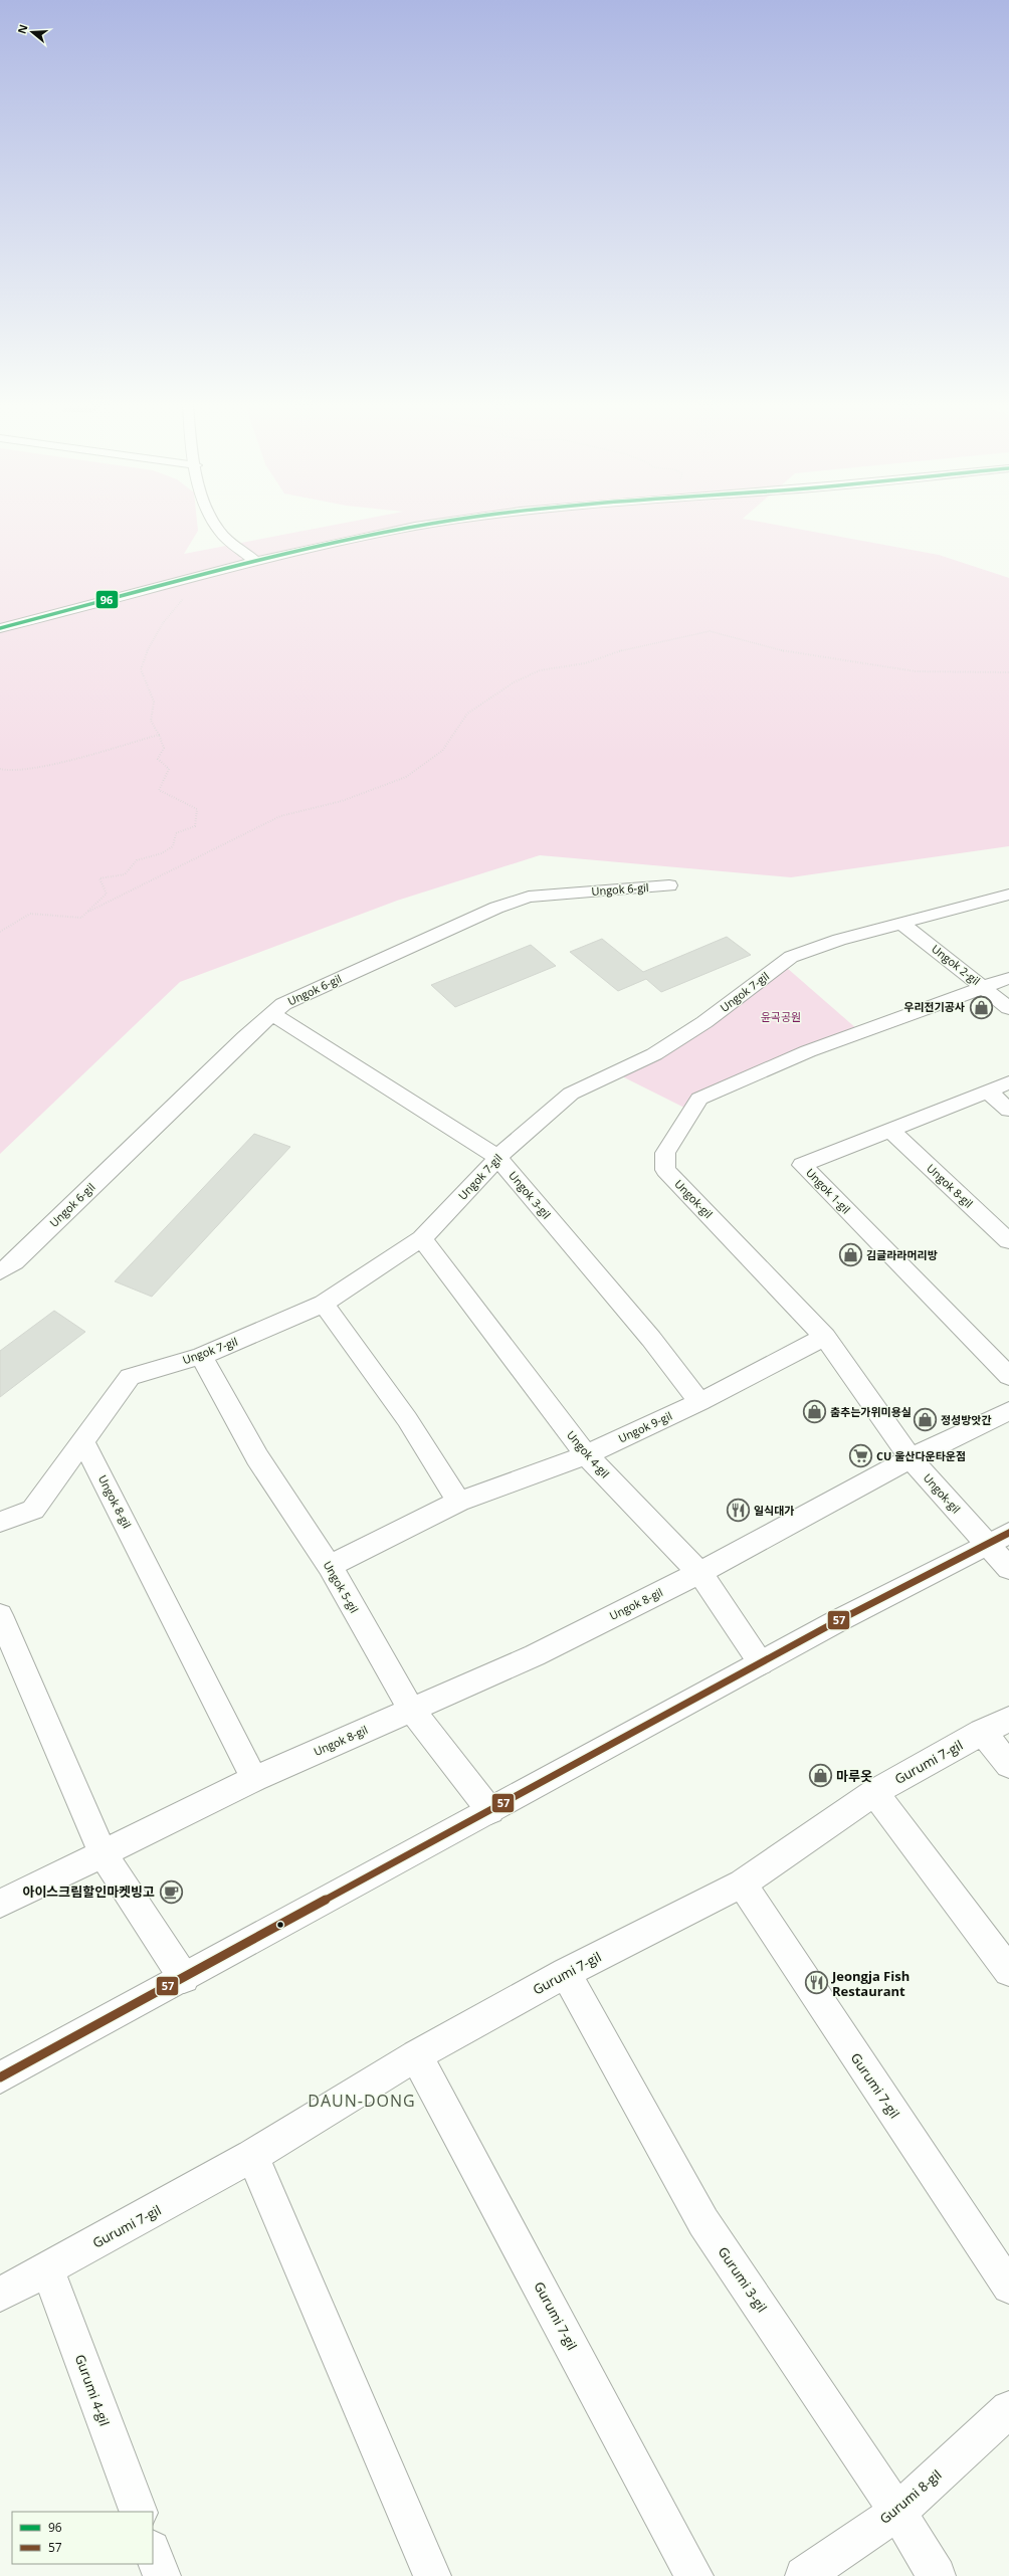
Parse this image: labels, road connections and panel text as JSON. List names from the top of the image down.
{
  "streets": {
    "street": [
      "Ungok 6-gil",
      "Ungok 2-gil",
      "Ungok 7-gil",
      "Ungok 8-gil",
      "Ungok 1-gil",
      "Ungok 3-gil",
      "Ungok-gil",
      "Ungok 9-gil",
      "Ungok 4-gil",
      "Ungok 5-gil",
      "Gurumi 7-gil",
      "Gurumi 3-gil",
      "Gurumi 4-gil",
      "Gurumi 8-gil"
    ]
  },
  "crossings": [
    ["Ungok 6-gil", "Ungok 3-gil"],
    ["Ungok 2-gil", "Ungok 7-gil"],
    ["Ungok 2-gil", "Ungok-gil"],
    ["Ungok 7-gil", "Ungok 8-gil"],
    ["Ungok 7-gil", "Ungok 3-gil"],
    ["Ungok 7-gil", "Ungok 4-gil"],
    ["Ungok 7-gil", "Ungok 5-gil"],
    ["Ungok 8-gil", "Ungok 1-gil"],
    ["Ungok 8-gil", "Ungok-gil"],
    ["Ungok 8-gil", "Ungok 4-gil"],
    ["Ungok 8-gil", "Ungok 5-gil"],
    ["Ungok 3-gil", "Ungok 9-gil"],
    ["Ungok-gil", "Ungok 9-gil"],
    ["Ungok 9-gil", "Ungok 4-gil"],
    ["Ungok 9-gil", "Ungok 5-gil"],
    ["Gurumi 7-gil", "Gurumi 3-gil"],
    ["Gurumi 7-gil", "Gurumi 4-gil"],
    ["Gurumi 3-gil", "Gurumi 8-gil"]
  ],
  "districts": ["DAUN-DONG"],
  "parks": ["윤곡공원"],
  "places": {
    "shop": [
      "우리전기공사",
      "김글라라머리방",
      "춤추는가위미용실",
      "정성방앗간",
      "마루옷"
    ],
    "supermarket": ["CU 울산다운타운점"],
    "restaurant": ["일식대가", "Jeongja Fish Restaurant"],
    "cafe": ["아이스크림할인마켓빙고"]
  },
  "lines": ["transit line 96", "transit line 57"],
  "legend": ["96", "57"],
  "north": "left"
}
